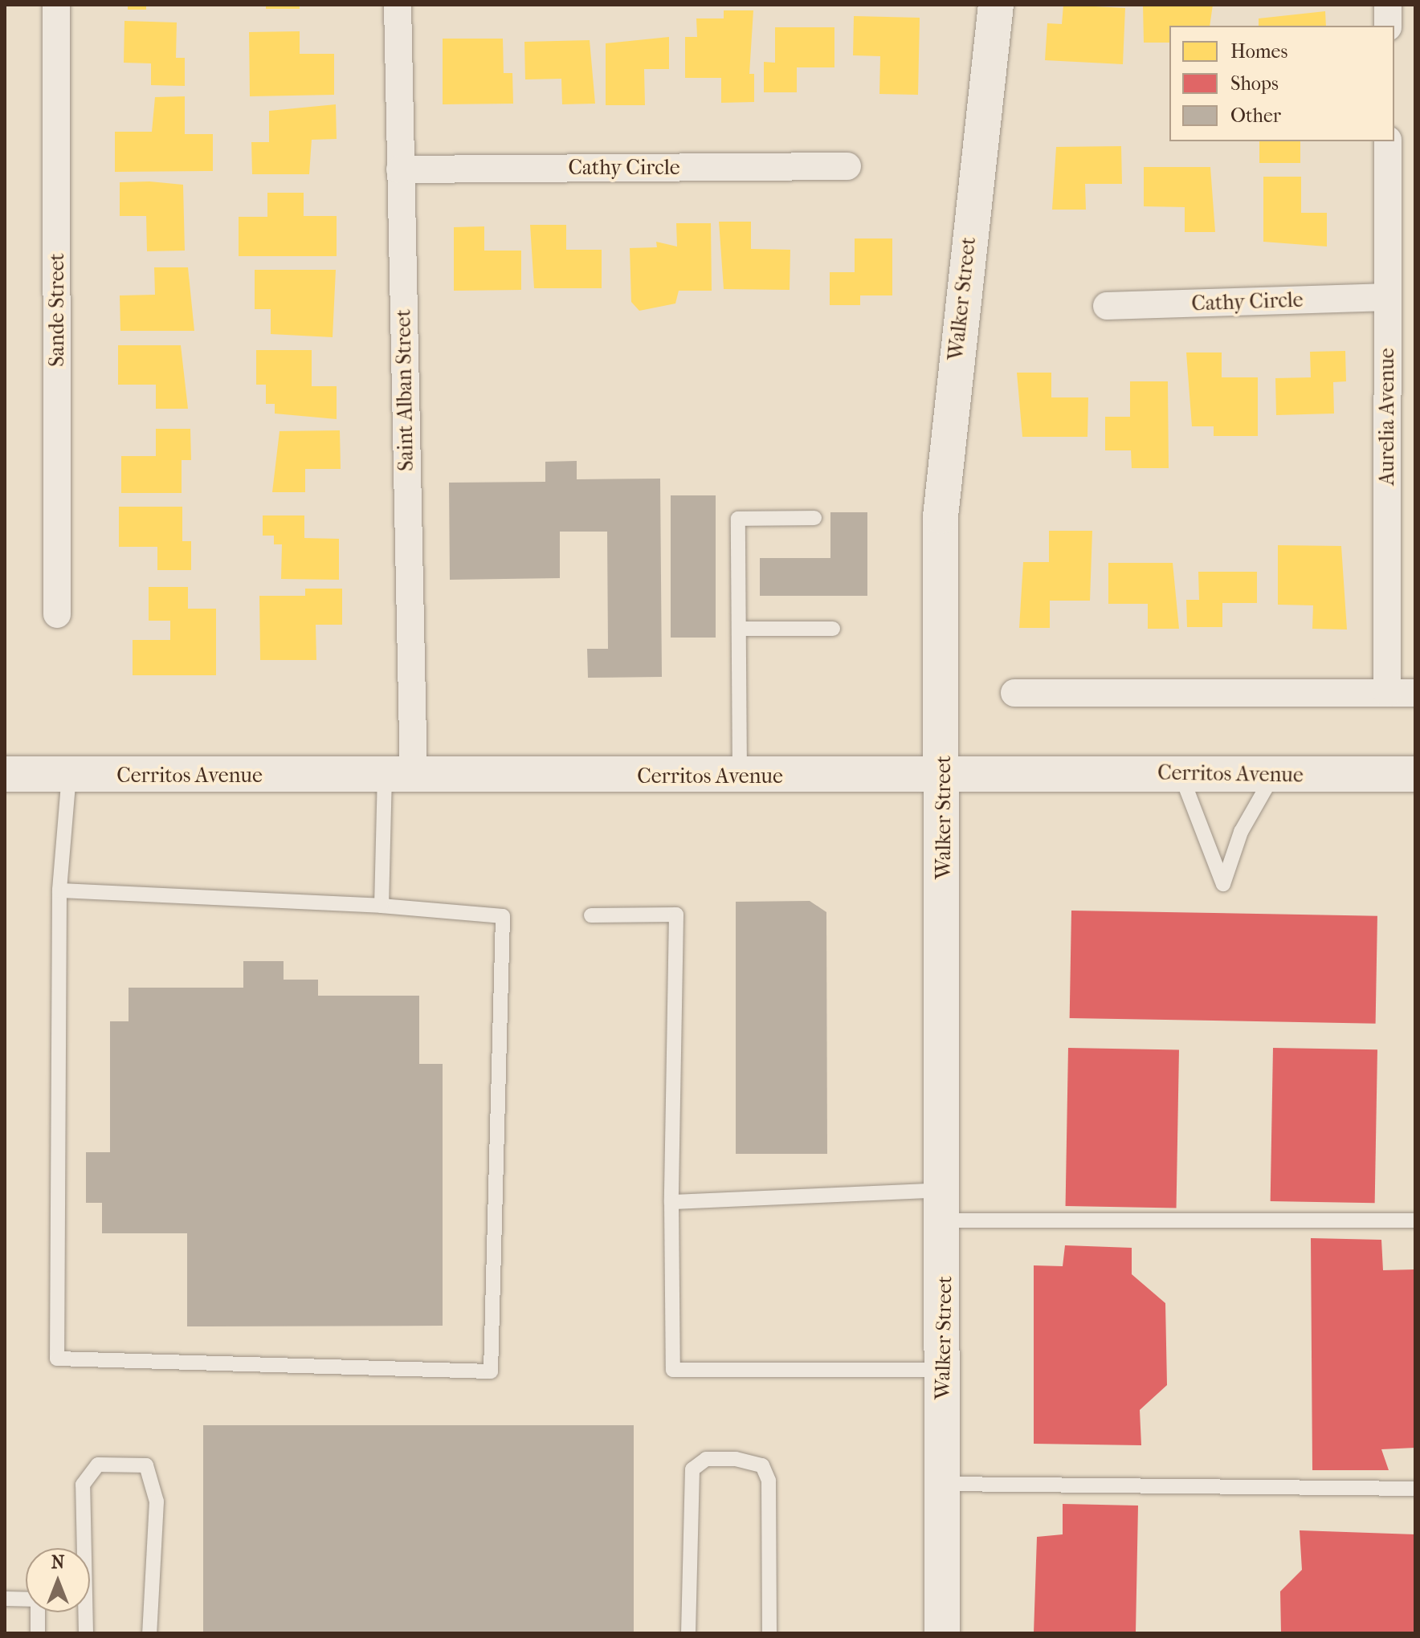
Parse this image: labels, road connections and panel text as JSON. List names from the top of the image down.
{
  "streets": {
    "main road": ["Walker Street", "Cerritos Avenue"],
    "street": [
      "Cathy Circle",
      "Sande Street",
      "Saint Alban Street",
      "Aurelia Avenue"
    ]
  },
  "crossings": [
    ["Cathy Circle", "Saint Alban Street"],
    ["Cathy Circle", "Aurelia Avenue"],
    ["Walker Street", "Cerritos Avenue"],
    ["Saint Alban Street", "Cerritos Avenue"]
  ],
  "legend": ["Homes", "Shops", "Other"],
  "north": "top"
}
